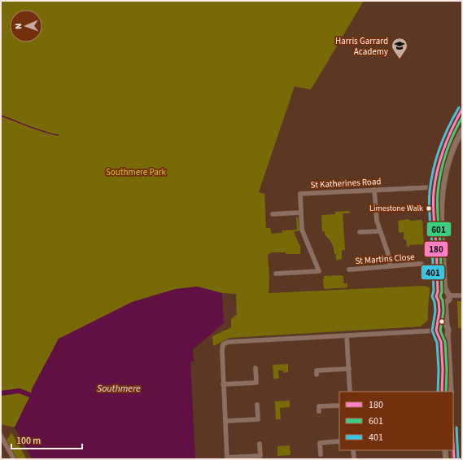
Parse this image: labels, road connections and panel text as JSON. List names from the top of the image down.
{
  "streets": {
    "street": ["St Katherines Road", "St Martins Close"]
  },
  "water": ["Southmere"],
  "parks": ["Southmere Park"],
  "places": {
    "school or university": ["Harris Garrard Academy"],
    "other": ["Limestone Walk"]
  },
  "lines": ["transit line 401", "transit line 180", "transit line 601"],
  "legend": ["180", "601", "401"],
  "scale_bar": "100 m",
  "north": "left"
}
